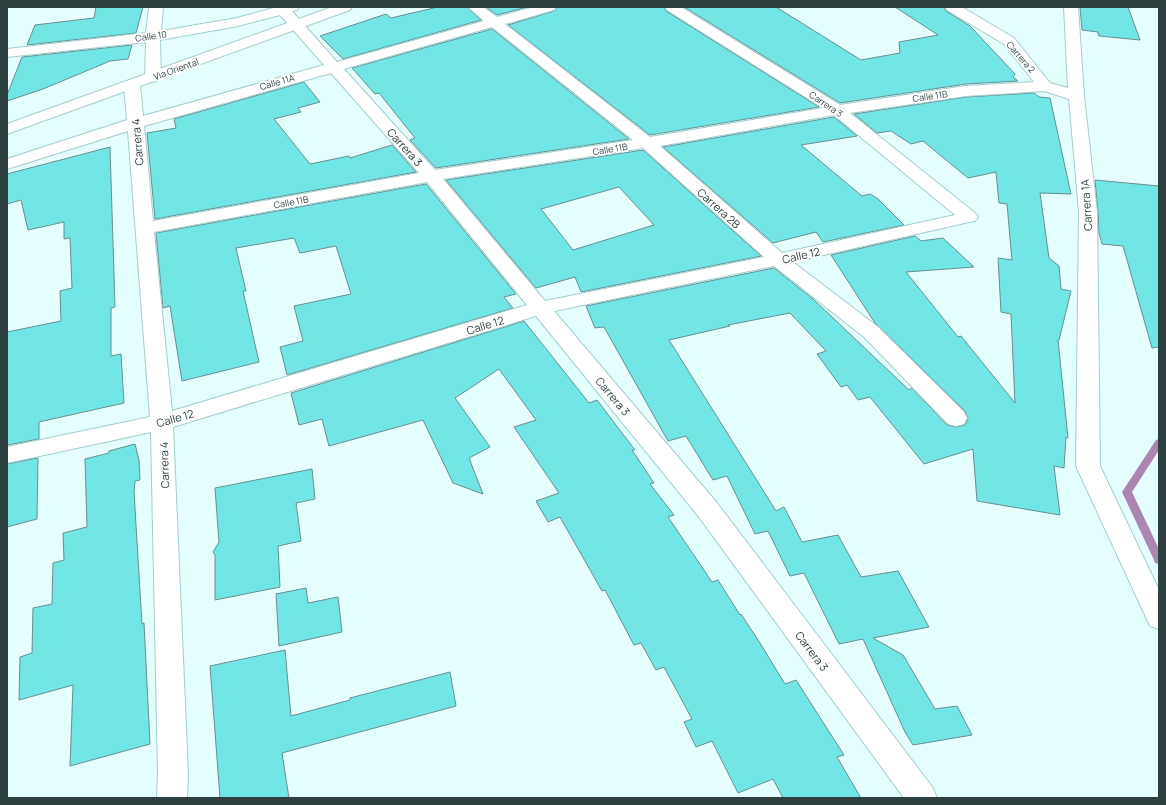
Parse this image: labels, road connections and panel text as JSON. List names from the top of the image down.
{
  "streets": {
    "street": [
      "Calle 10",
      "Carrera 2",
      "Via Oriental",
      "Calle 11A",
      "Calle 11B",
      "Carrera 3",
      "Carrera 4",
      "Carrera 1A",
      "Carrera 2B",
      "Calle 12"
    ]
  },
  "crossings": [
    ["Calle 10", "Carrera 3"],
    ["Carrera 2", "Calle 11B"],
    ["Via Oriental", "Carrera 3"],
    ["Via Oriental", "Carrera 4"],
    ["Calle 11A", "Carrera 3"],
    ["Calle 11A", "Carrera 4"],
    ["Calle 11A", "Carrera 2B"],
    ["Calle 11B", "Carrera 3"],
    ["Calle 11B", "Carrera 4"],
    ["Calle 11B", "Carrera 1A"],
    ["Calle 11B", "Carrera 2B"],
    ["Carrera 3", "Calle 12"],
    ["Carrera 4", "Calle 12"],
    ["Carrera 2B", "Calle 12"]
  ]
}
